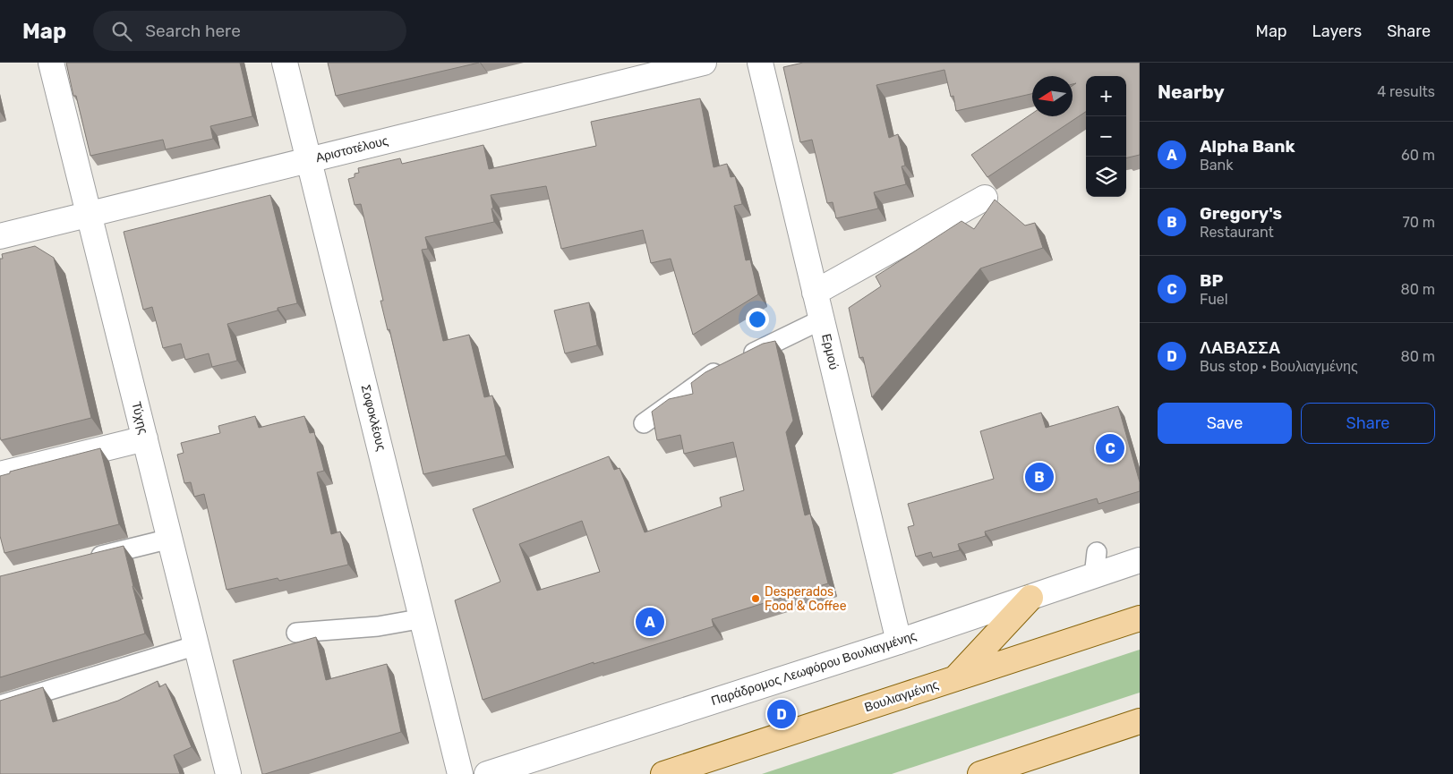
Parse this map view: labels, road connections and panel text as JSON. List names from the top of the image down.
{
  "streets": {
    "main road": ["Βουλιαγμένης"],
    "street": [
      "Αριστοτέλους",
      "Ερμού",
      "Τύχης",
      "Σοφοκλέους",
      "Παράδρομος Λεωφόρου Βουλιαγμένης"
    ]
  },
  "crossings": [
    ["Αριστοτέλους", "Τύχης"],
    ["Αριστοτέλους", "Σοφοκλέους"],
    ["Ερμού", "Παράδρομος Λεωφόρου Βουλιαγμένης"]
  ],
  "places": ["Desperados Food & Coffee"],
  "north": "left",
  "page": {
    "header": "Map",
    "search": "Search here",
    "nav": ["Map", "Layers", "Share"],
    "heading": ["Nearby", "4 results"],
    "map_buttons": ["+", "−"],
    "list": [
      {
        "mark": "A",
        "name": "Alpha Bank",
        "note": "Bank",
        "value": "60 m"
      },
      {
        "mark": "B",
        "name": "Gregory's",
        "note": "Restaurant",
        "value": "70 m"
      },
      {
        "mark": "C",
        "name": "BP",
        "note": "Fuel",
        "value": "80 m"
      },
      {
        "mark": "D",
        "name": "ΛΑΒΑΣΣΑ",
        "note": "Bus stop · Βουλιαγμένης",
        "value": "80 m"
      }
    ],
    "buttons": ["Save", "Share"],
    "pins": [
      "C",
      "B",
      "A",
      "D"
    ]
  }
}
